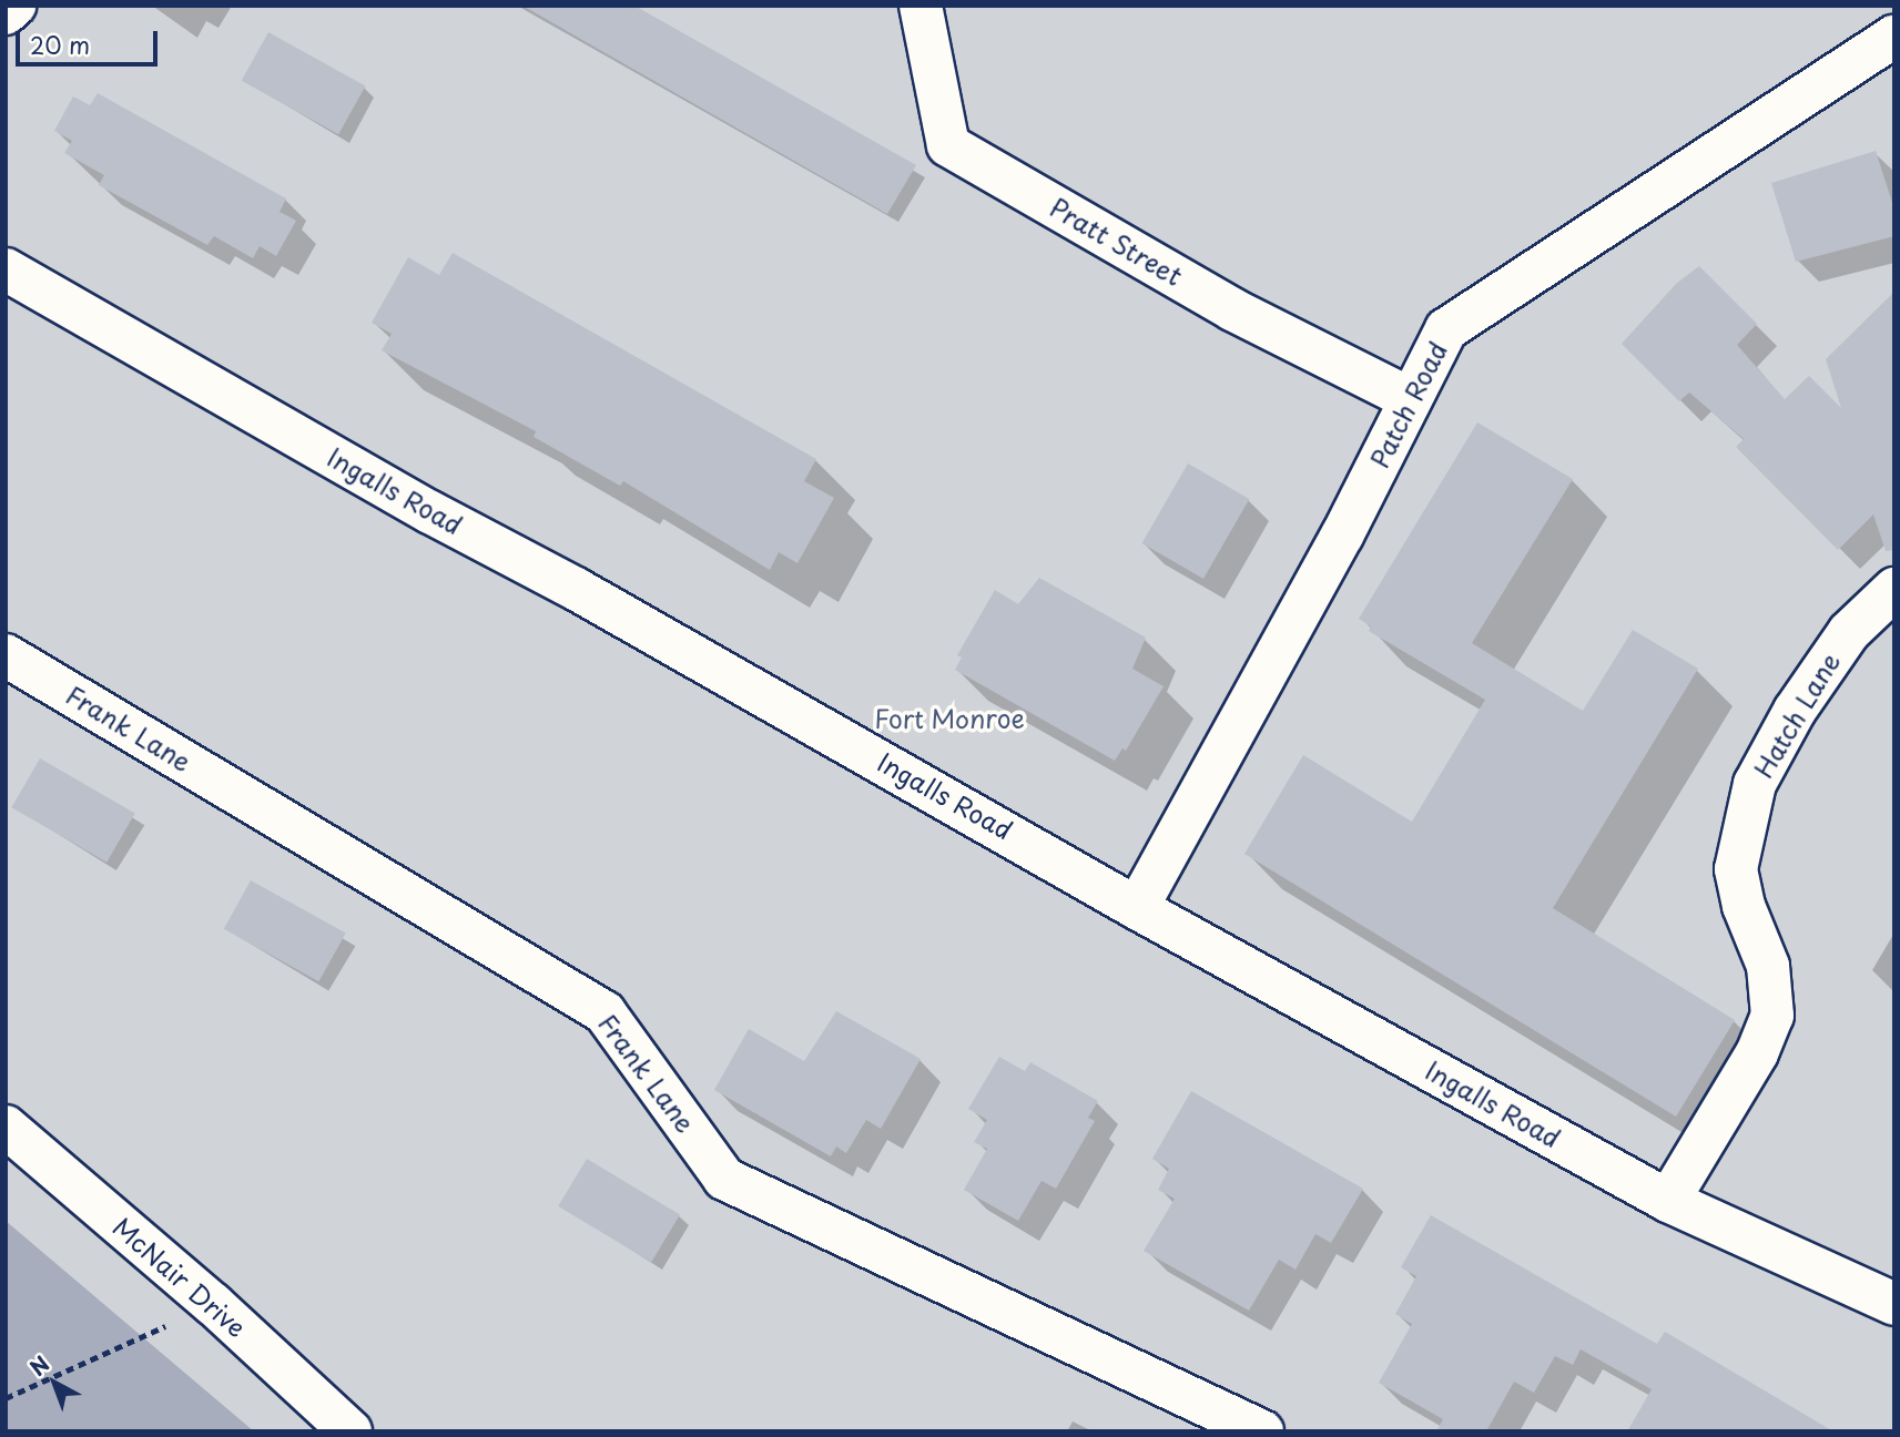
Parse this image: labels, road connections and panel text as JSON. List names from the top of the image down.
{
  "streets": {
    "street": [
      "Pratt Street",
      "Patch Road",
      "Ingalls Road",
      "Hatch Lane",
      "Frank Lane",
      "McNair Drive"
    ]
  },
  "crossings": [
    ["Pratt Street", "Patch Road"],
    ["Patch Road", "Ingalls Road"],
    ["Ingalls Road", "Hatch Lane"]
  ],
  "parks": ["Fort Monroe"],
  "scale_bar": "20 m",
  "north": "top left"
}
